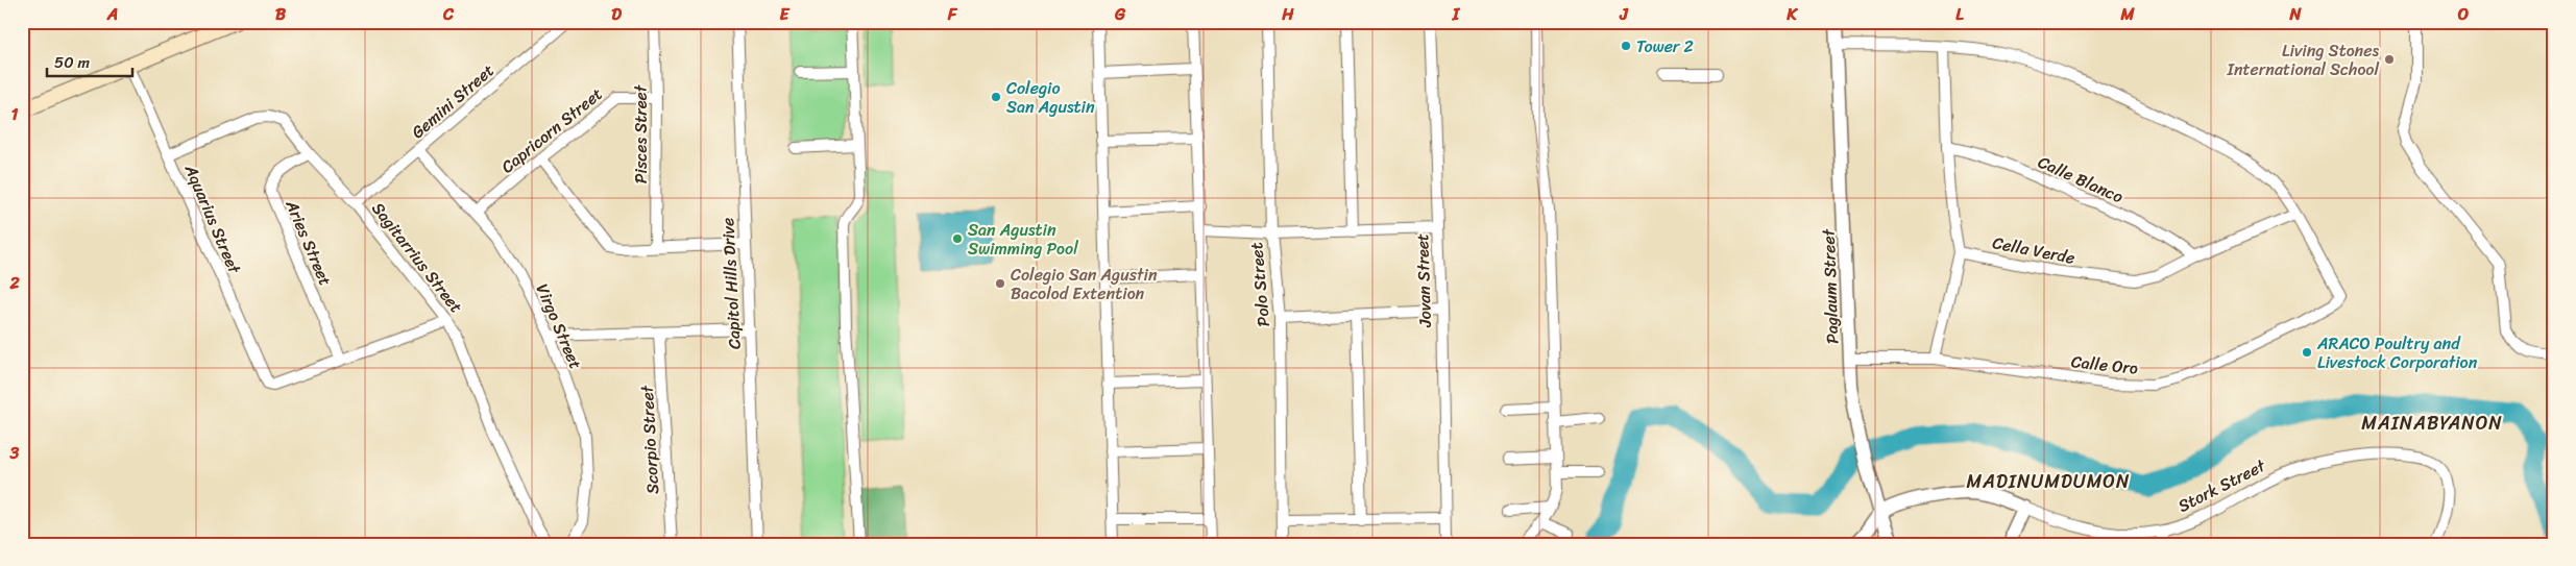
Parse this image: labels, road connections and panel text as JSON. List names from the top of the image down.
{
  "streets": {
    "street": [
      "Gemini Street",
      "Capricorn Street",
      "Pisces Street",
      "Calle Blanco",
      "Aquarius Street",
      "Aries Street",
      "Cella Verde",
      "Sagitarrius Street",
      "Jovan Street",
      "Capitol Hills Drive",
      "Polo Street",
      "Paglaum Street",
      "Virgo Street",
      "Calle Oro",
      "Scorpio Street",
      "Stork Street"
    ]
  },
  "crossings": [
    ["Gemini Street", "Sagitarrius Street"],
    ["Gemini Street", "Virgo Street"],
    ["Capricorn Street", "Pisces Street"],
    ["Capricorn Street", "Virgo Street"],
    ["Calle Blanco", "Cella Verde"],
    ["Aquarius Street", "Aries Street"],
    ["Aquarius Street", "Sagitarrius Street"],
    ["Aries Street", "Sagitarrius Street"],
    ["Cella Verde", "Calle Oro"],
    ["Paglaum Street", "Calle Oro"],
    ["Paglaum Street", "Stork Street"]
  ],
  "districts": ["MAINABYANON", "MADINUMDUMON"],
  "places": [
    "Tower 2",
    "Living Stones International School",
    "Colegio San Agustin",
    "San Agustin Swimming Pool",
    "Colegio San Agustin Bacolod Extention",
    "ARACO Poultry and Livestock Corporation"
  ],
  "scale_bar": "50 m",
  "grid": {
    "columns": [
      "A",
      "B",
      "C",
      "D",
      "E",
      "F",
      "G",
      "H",
      "I",
      "J",
      "K",
      "L",
      "M",
      "N",
      "O"
    ],
    "rows": ["1", "2", "3"]
  }
}
